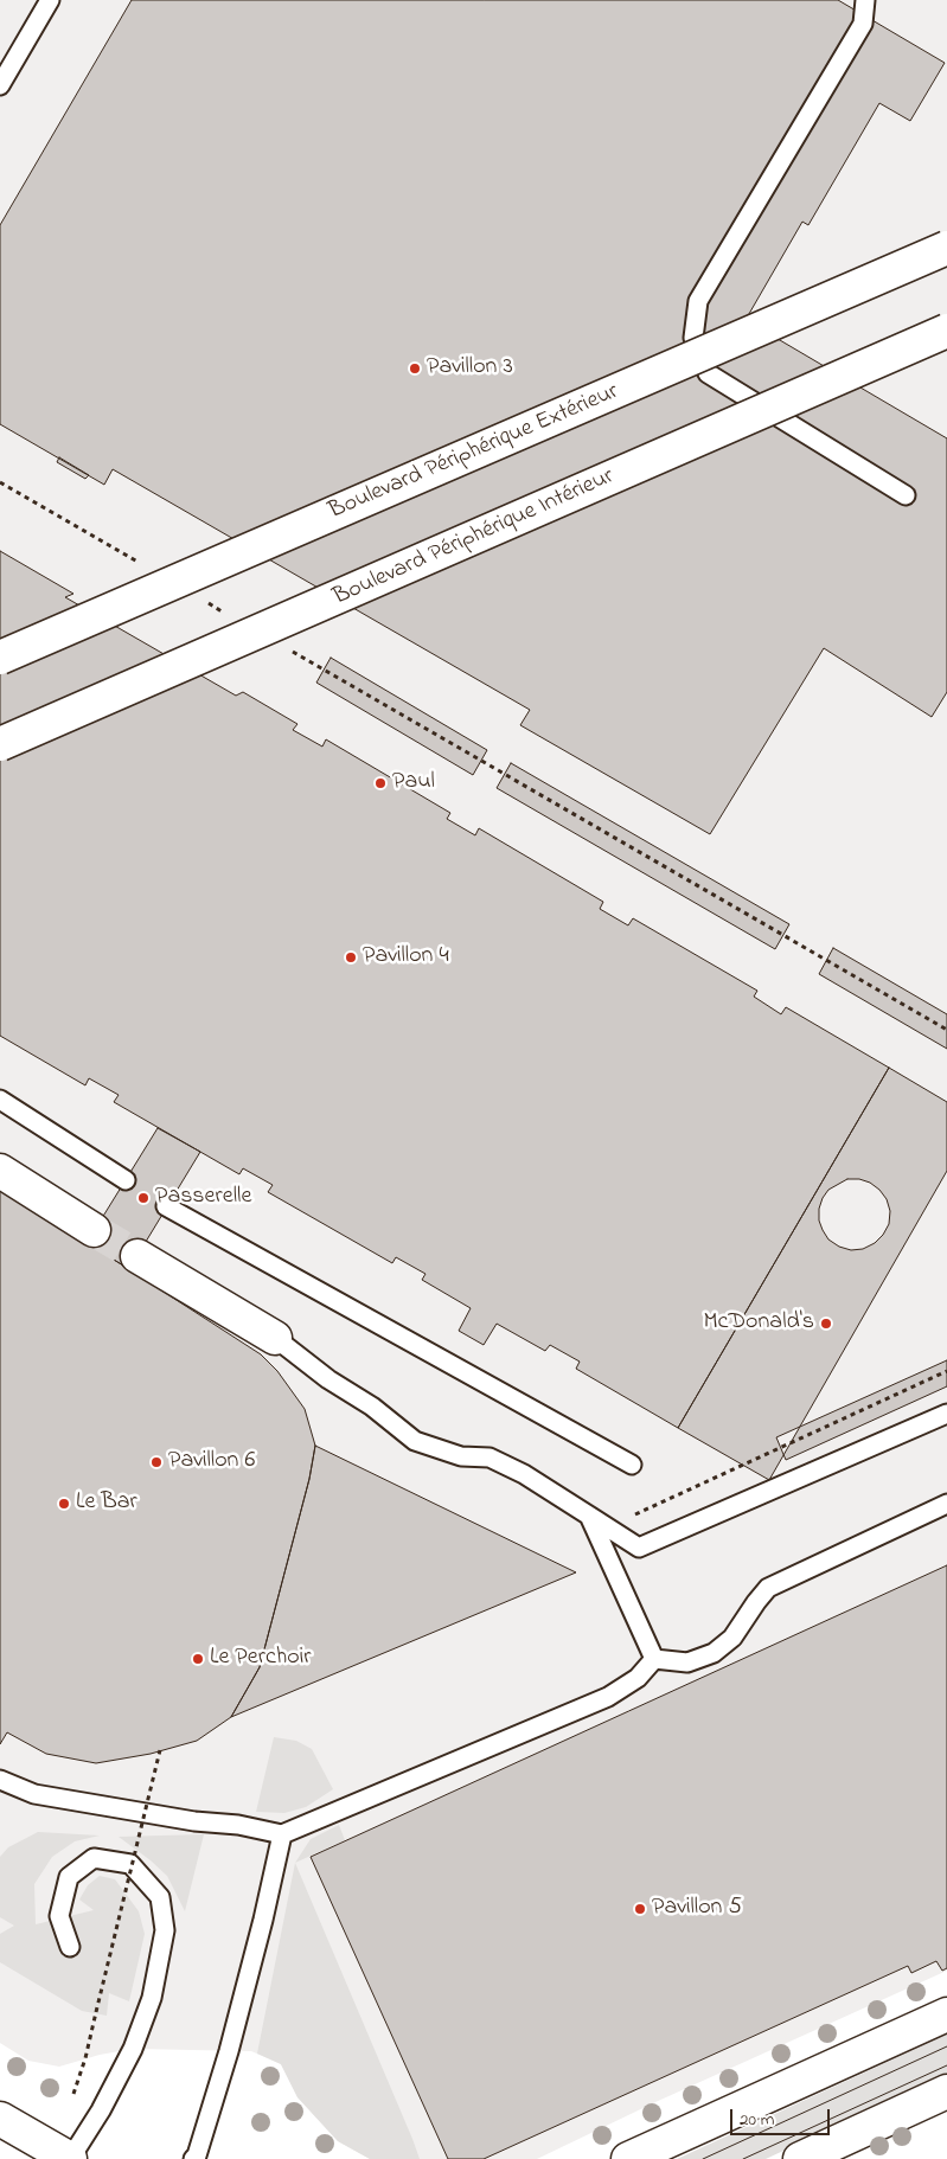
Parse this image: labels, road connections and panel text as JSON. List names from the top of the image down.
{
  "streets": {
    "main road": ["Boulevard Périphérique Extérieur", "Boulevard Périphérique Intérieur"]
  },
  "places": [
    "Pavillon 3",
    "Paul",
    "Pavillon 4",
    "Passerelle",
    "McDonald's",
    "Pavillon 6",
    "Le Bar",
    "Le Perchoir",
    "Pavillon 5"
  ],
  "scale_bar": "20 m"
}
